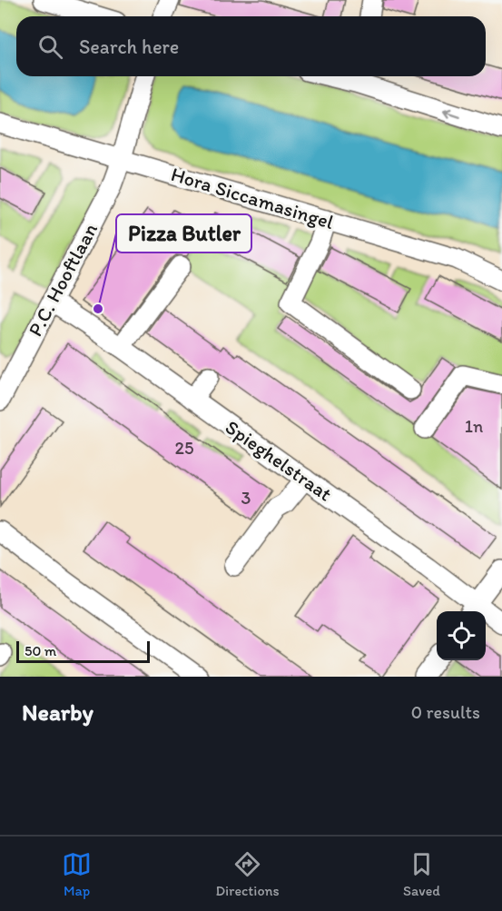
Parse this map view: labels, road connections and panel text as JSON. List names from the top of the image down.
{
  "streets": {
    "street": ["Hora Siccamasingel", "P.C. Hooftlaan", "Spieghelstraat"]
  },
  "crossings": [
    ["Hora Siccamasingel", "P.C. Hooftlaan"],
    ["P.C. Hooftlaan", "Spieghelstraat"]
  ],
  "places": ["Pizza Butler"],
  "house_numbers": ["1n", "25", "3"],
  "scale_bar": "50 m",
  "page": {
    "search": "Search here",
    "scale": "50 m",
    "heading": ["Nearby", "0 results"],
    "nav": ["Map", "Directions", "Saved"]
  }
}
